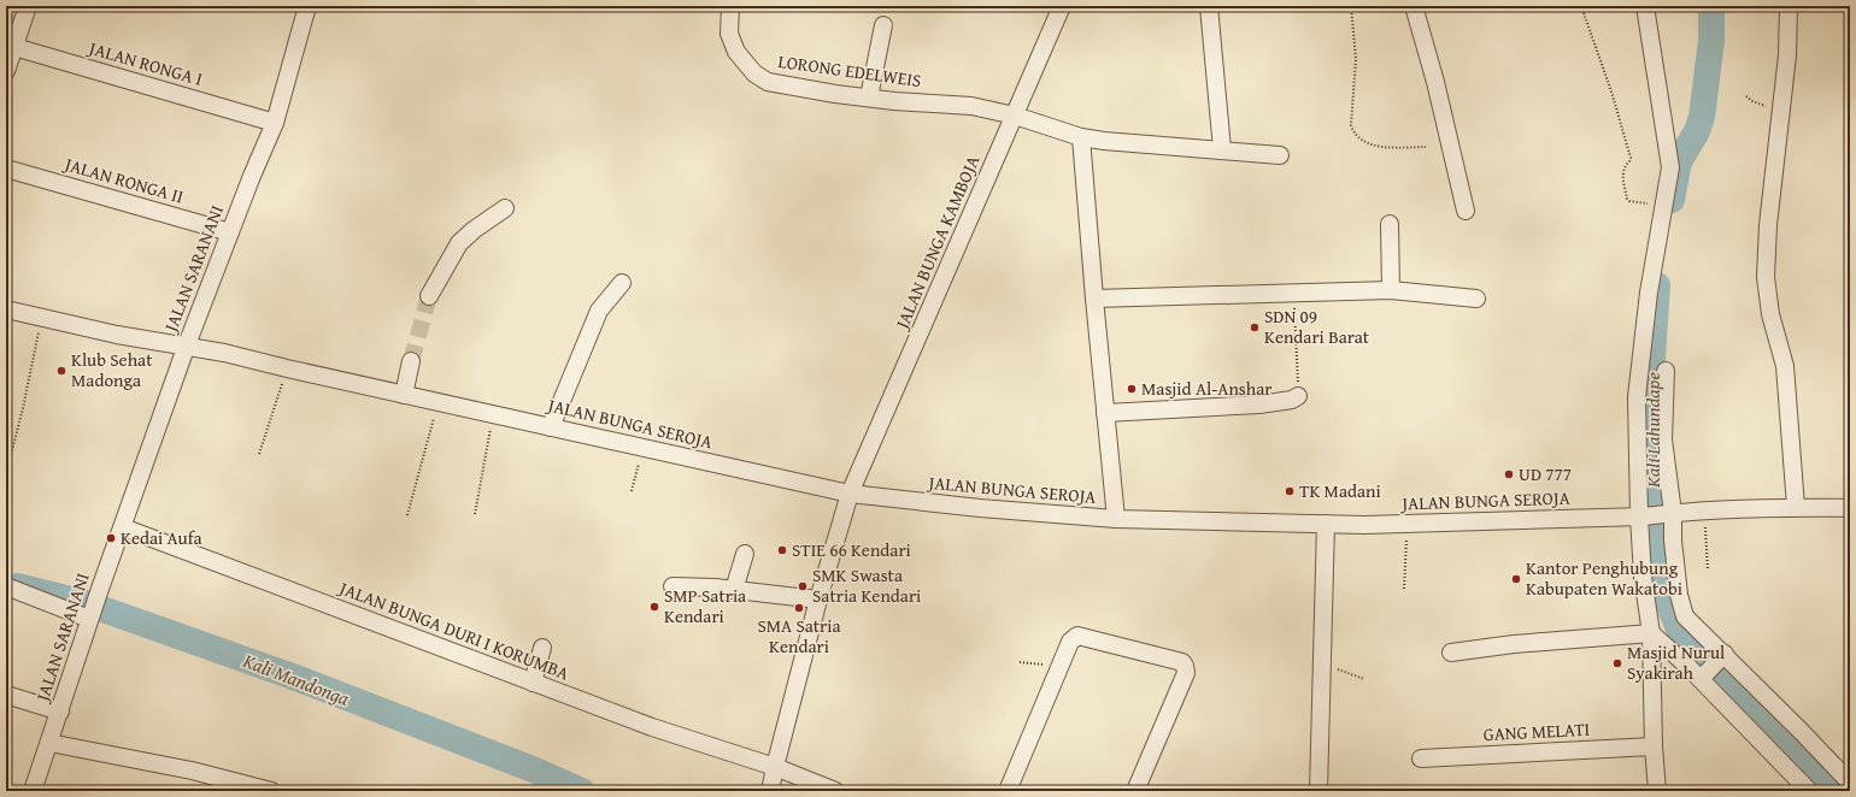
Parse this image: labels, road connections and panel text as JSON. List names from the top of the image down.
{
  "streets": {
    "street": [
      "JALAN RONGA I",
      "LORONG EDELWEIS",
      "JALAN RONGA II",
      "JALAN BUNGA KAMBOJA",
      "JALAN SARANANI",
      "JALAN BUNGA SEROJA",
      "JALAN BUNGA DURI I KORUMBA",
      "GANG MELATI"
    ]
  },
  "crossings": [
    ["JALAN RONGA I", "JALAN SARANANI"],
    ["LORONG EDELWEIS", "JALAN BUNGA KAMBOJA"],
    ["JALAN RONGA II", "JALAN SARANANI"],
    ["JALAN BUNGA KAMBOJA", "JALAN BUNGA SEROJA"],
    ["JALAN BUNGA KAMBOJA", "JALAN BUNGA DURI I KORUMBA"],
    ["JALAN SARANANI", "JALAN BUNGA SEROJA"],
    ["JALAN SARANANI", "JALAN BUNGA DURI I KORUMBA"]
  ],
  "water": ["Kali Lahundape", "Kali Mandonga"],
  "places": [
    "SDN 09 Kendari Barat",
    "Klub Sehat Madonga",
    "Masjid Al-Anshar",
    "UD 777",
    "TK Madani",
    "Kedai Aufa",
    "STIE 66 Kendari",
    "Kantor Penghubung Kabupaten Wakatobi",
    "SMK Swasta Satria Kendari",
    "SMP Satria Kendari",
    "SMA Satria Kendari",
    "Masjid Nurul Syakirah"
  ]
}
